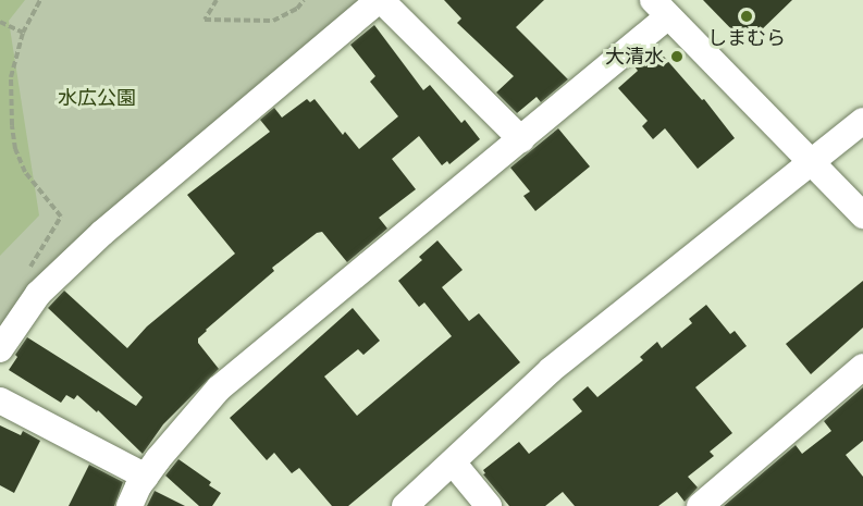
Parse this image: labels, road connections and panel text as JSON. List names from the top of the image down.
{
  "parks": ["水広公園"],
  "places": ["しまむら", "大清水"]
}
